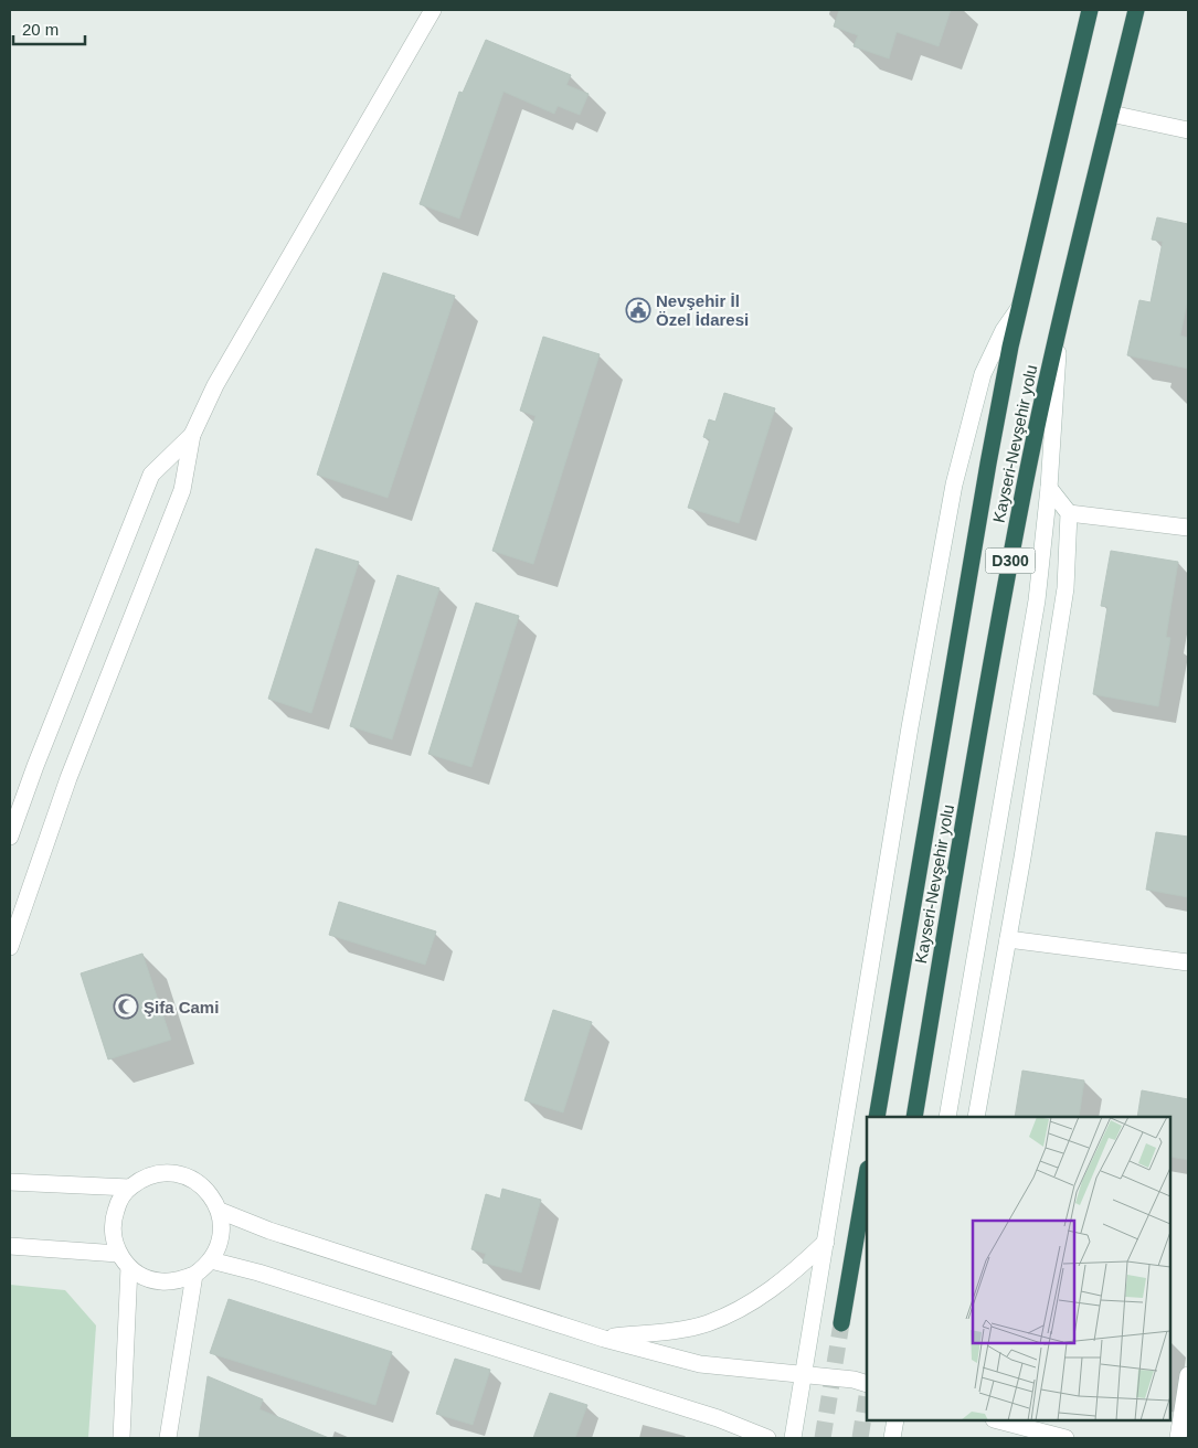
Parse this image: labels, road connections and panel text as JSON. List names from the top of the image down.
{
  "streets": {
    "highway": ["Kayseri-Nevşehir yolu", "D300"]
  },
  "places": {
    "public building": ["Nevşehir İl Özel İdaresi"],
    "mosque": ["Şifa Cami"]
  },
  "scale_bar": "20 m"
}
